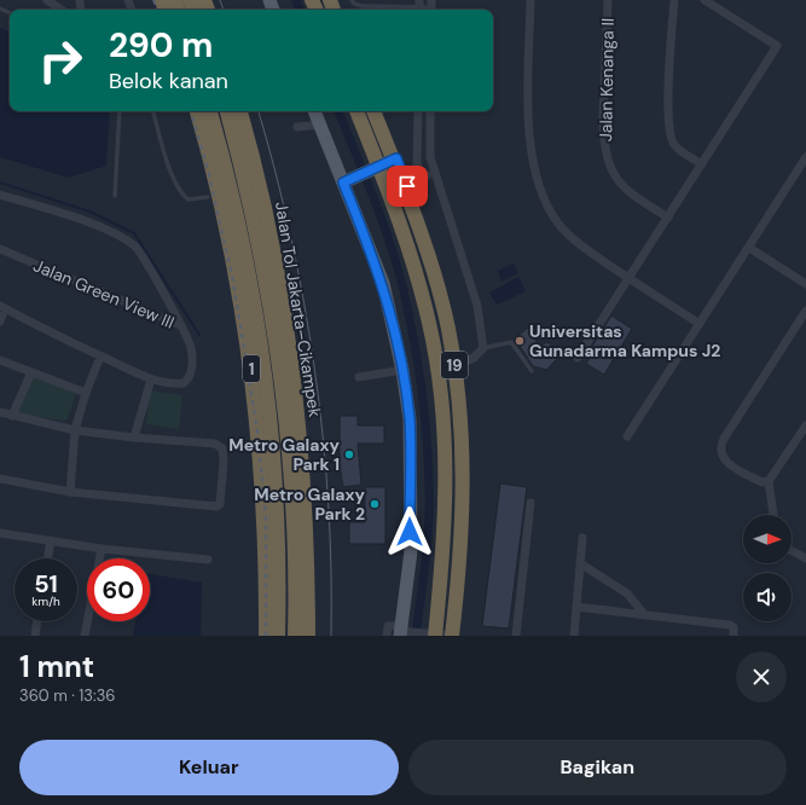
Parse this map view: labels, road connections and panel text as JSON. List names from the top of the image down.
{
  "streets": {
    "highway": ["Jalan Tol Jakarta–Cikampek", "19", "1"],
    "street": ["Jalan Kenanga II", "Jalan Green View III"]
  },
  "places": ["Universitas Gunadarma Kampus J2", "Metro Galaxy Park 1", "Metro Galaxy Park 2"],
  "north": "right",
  "page": {
    "turn": ["290 m", "Belok kanan"],
    "speed": "51 km/h",
    "limit": "60",
    "heading": ["1 mnt", "360 m · 13:36"],
    "buttons": ["Keluar", "Bagikan"]
  }
}
